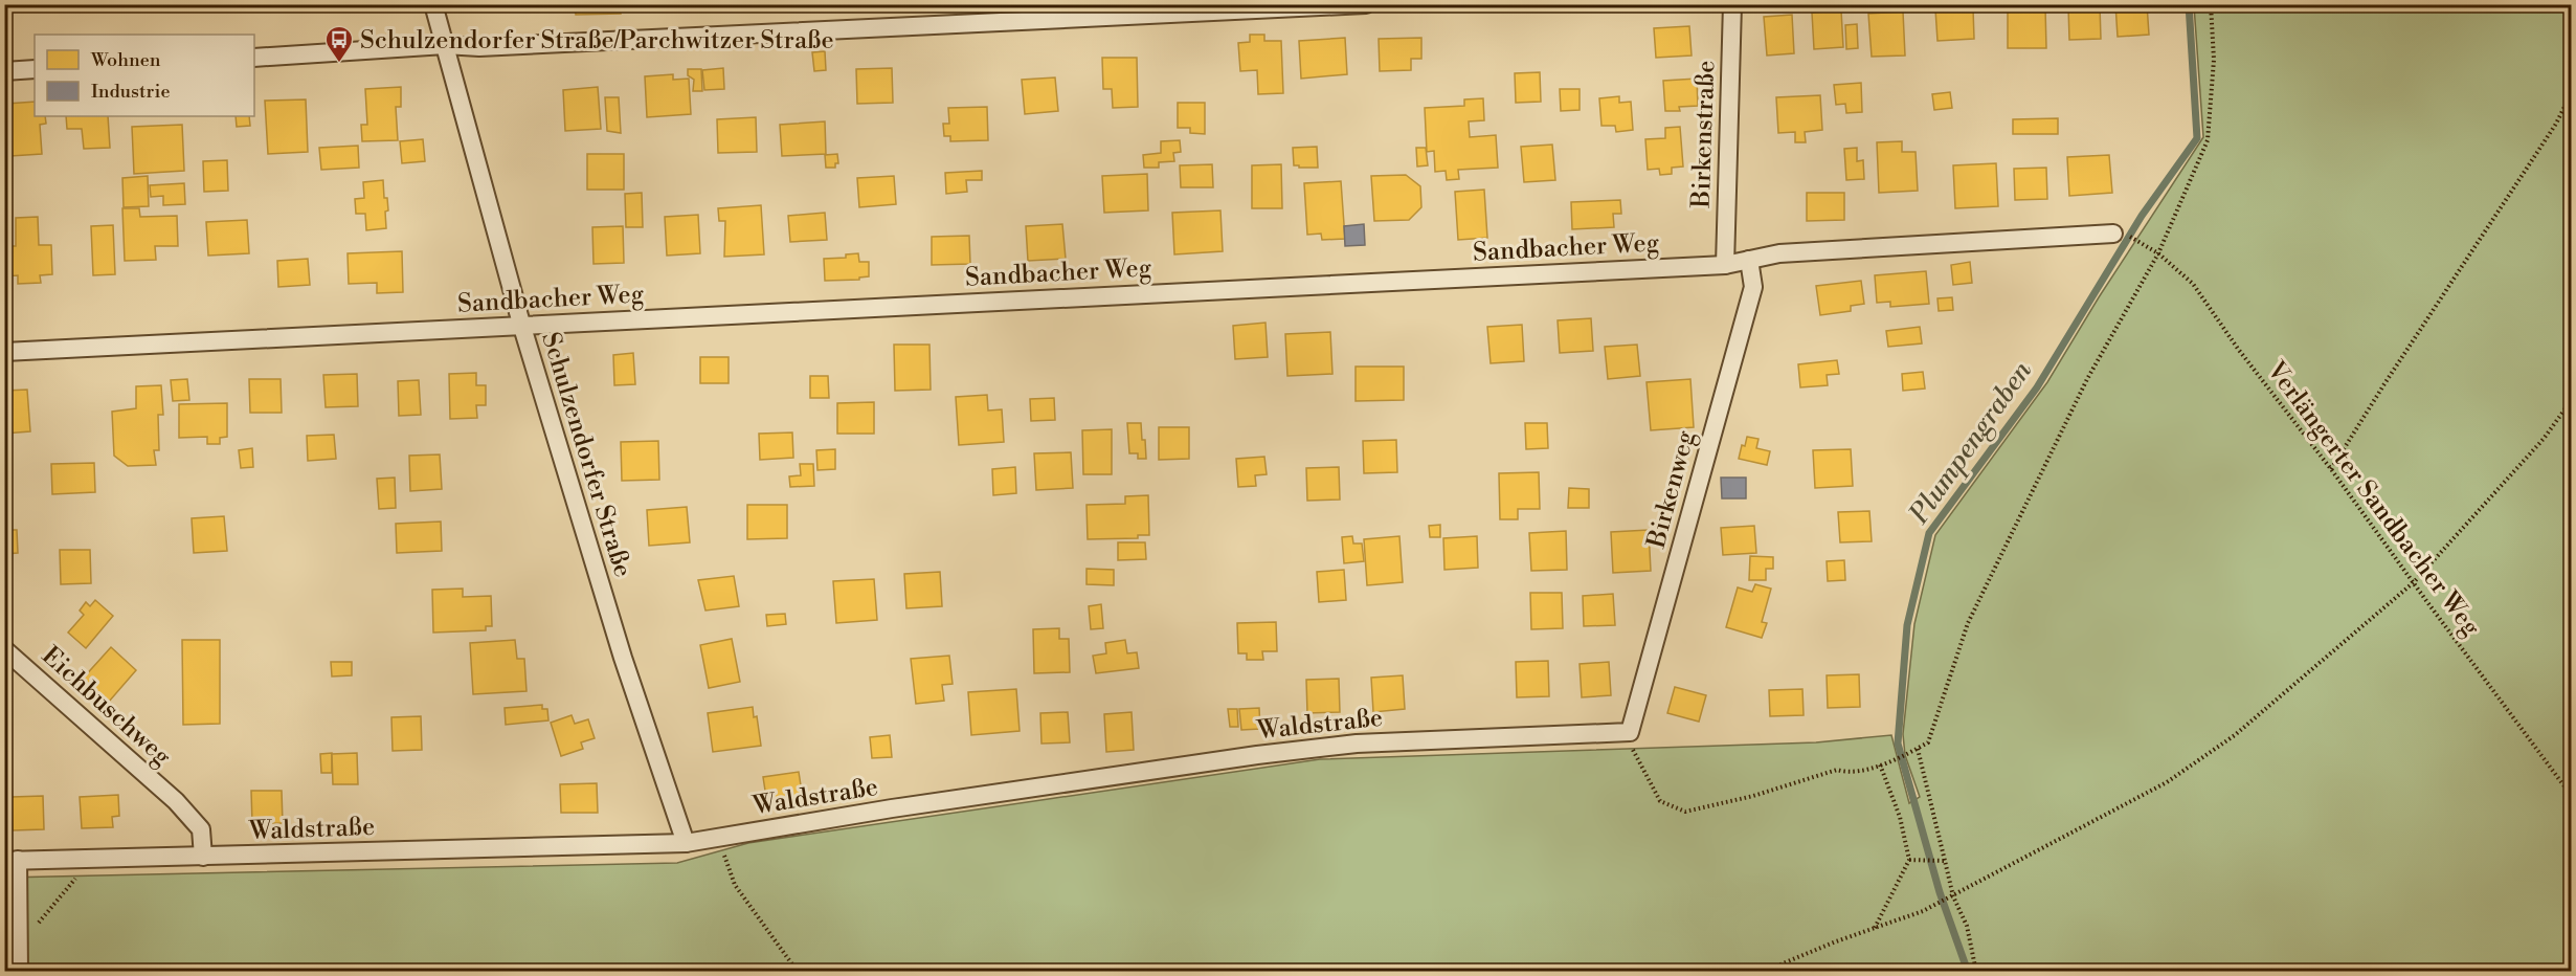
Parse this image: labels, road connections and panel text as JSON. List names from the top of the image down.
{
  "streets": {
    "street": [
      "Birkenstraße",
      "Sandbacher Weg",
      "Schulzendorfer Straße",
      "Birkenweg",
      "Eichbuschweg",
      "Waldstraße"
    ],
    "path": ["Verlängerter Sandbacher Weg"]
  },
  "crossings": [
    ["Birkenstraße", "Sandbacher Weg"],
    ["Sandbacher Weg", "Schulzendorfer Straße"],
    ["Sandbacher Weg", "Birkenweg"],
    ["Schulzendorfer Straße", "Waldstraße"],
    ["Birkenweg", "Waldstraße"],
    ["Eichbuschweg", "Waldstraße"]
  ],
  "water": ["Plumpengraben"],
  "places": {
    "bus stop": ["Schulzendorfer Straße/Parchwitzer Straße"]
  },
  "legend": ["Wohnen", "Industrie"]
}
